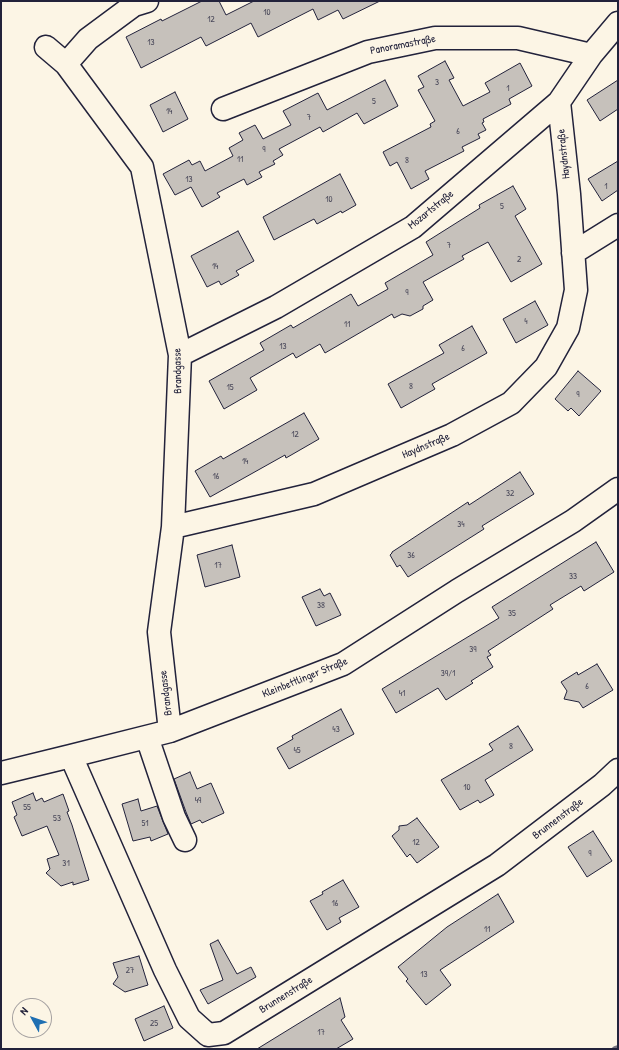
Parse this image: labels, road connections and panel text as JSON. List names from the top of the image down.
{
  "streets": {
    "street": [
      "Panoramastraße",
      "Haydnstraße",
      "Mozartstraße",
      "Brandgasse",
      "Kleinbettlinger Straße",
      "Brunnenstraße"
    ]
  },
  "crossings": [
    ["Panoramastraße", "Mozartstraße"],
    ["Haydnstraße", "Mozartstraße"],
    ["Haydnstraße", "Brandgasse"],
    ["Mozartstraße", "Brandgasse"],
    ["Brandgasse", "Kleinbettlinger Straße"],
    ["Kleinbettlinger Straße", "Brunnenstraße"]
  ],
  "house_numbers": [
    "10",
    "12",
    "13",
    "3",
    "1",
    "5",
    "14",
    "7",
    "6",
    "9",
    "11",
    "8",
    "13",
    "1",
    "10",
    "5",
    "7",
    "2",
    "14",
    "9",
    "4",
    "11",
    "13",
    "6",
    "8",
    "15",
    "9",
    "12",
    "14",
    "16",
    "32",
    "34",
    "36",
    "17",
    "33",
    "38",
    "35",
    "39",
    "39/1",
    "6",
    "41",
    "43",
    "8",
    "45",
    "10",
    "49",
    "55",
    "53",
    "51",
    "12",
    "9",
    "31",
    "16",
    "11",
    "27",
    "13",
    "25",
    "17"
  ],
  "north": "top left"
}
